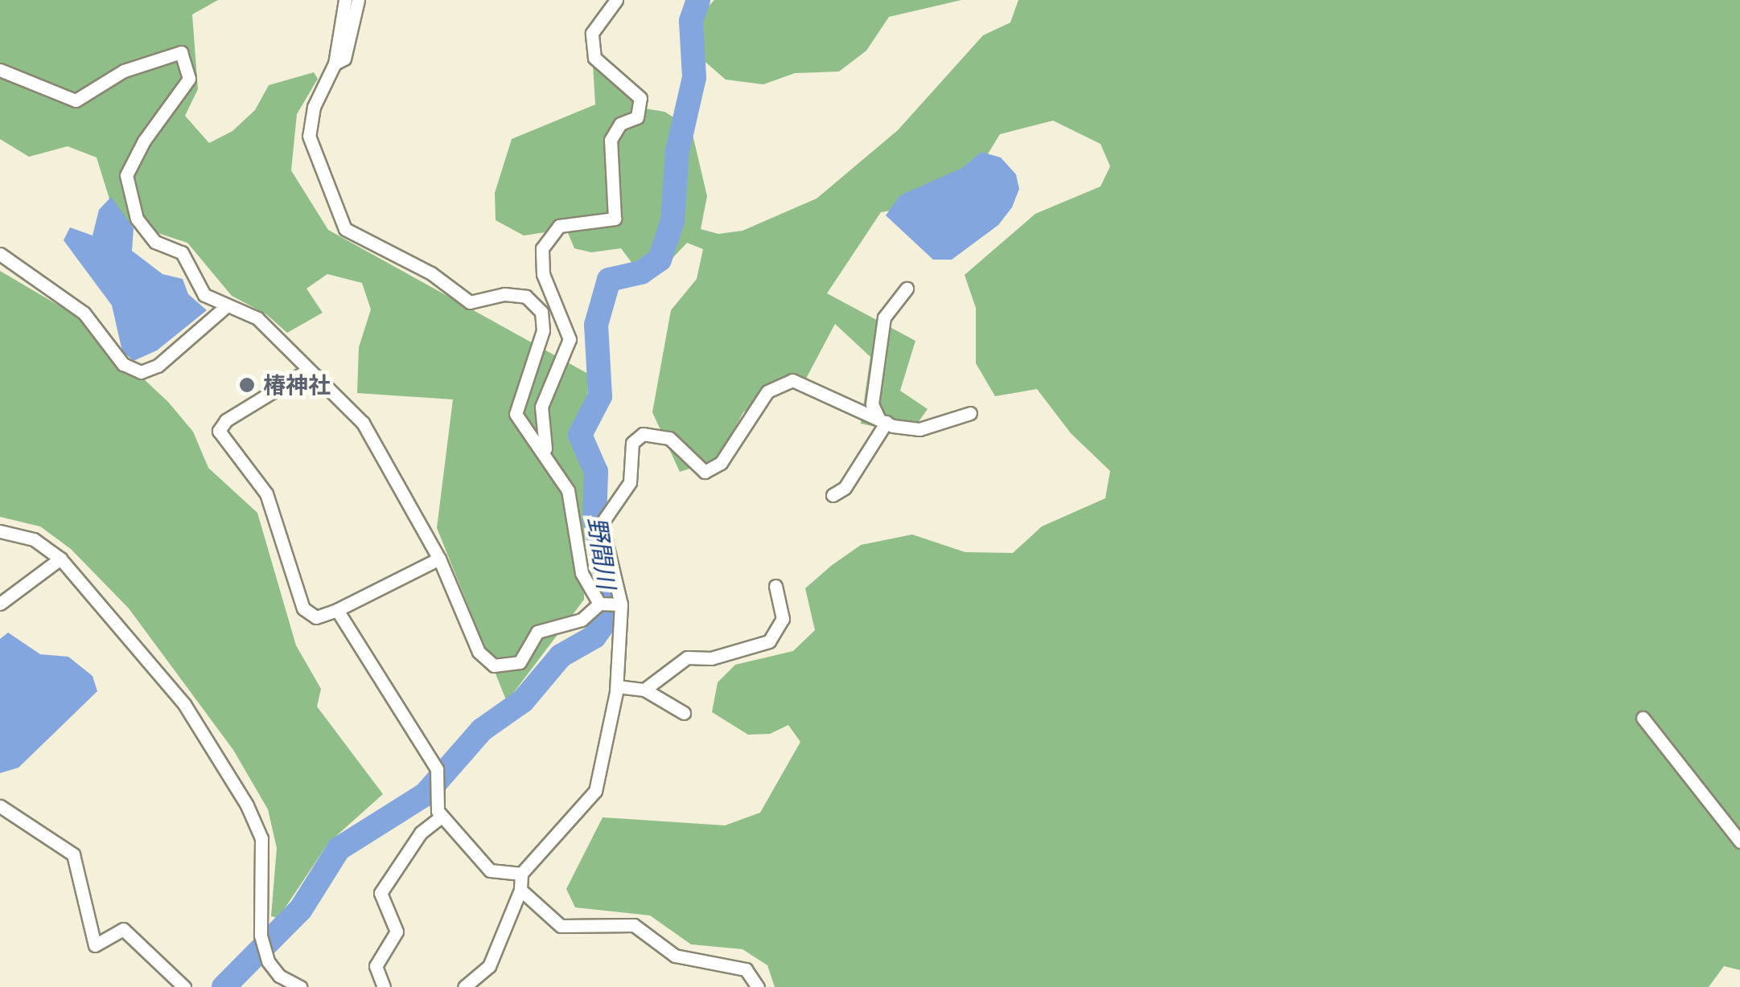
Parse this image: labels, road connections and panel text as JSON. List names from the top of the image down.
{
  "water": ["野間川"],
  "places": ["椿神社"]
}
